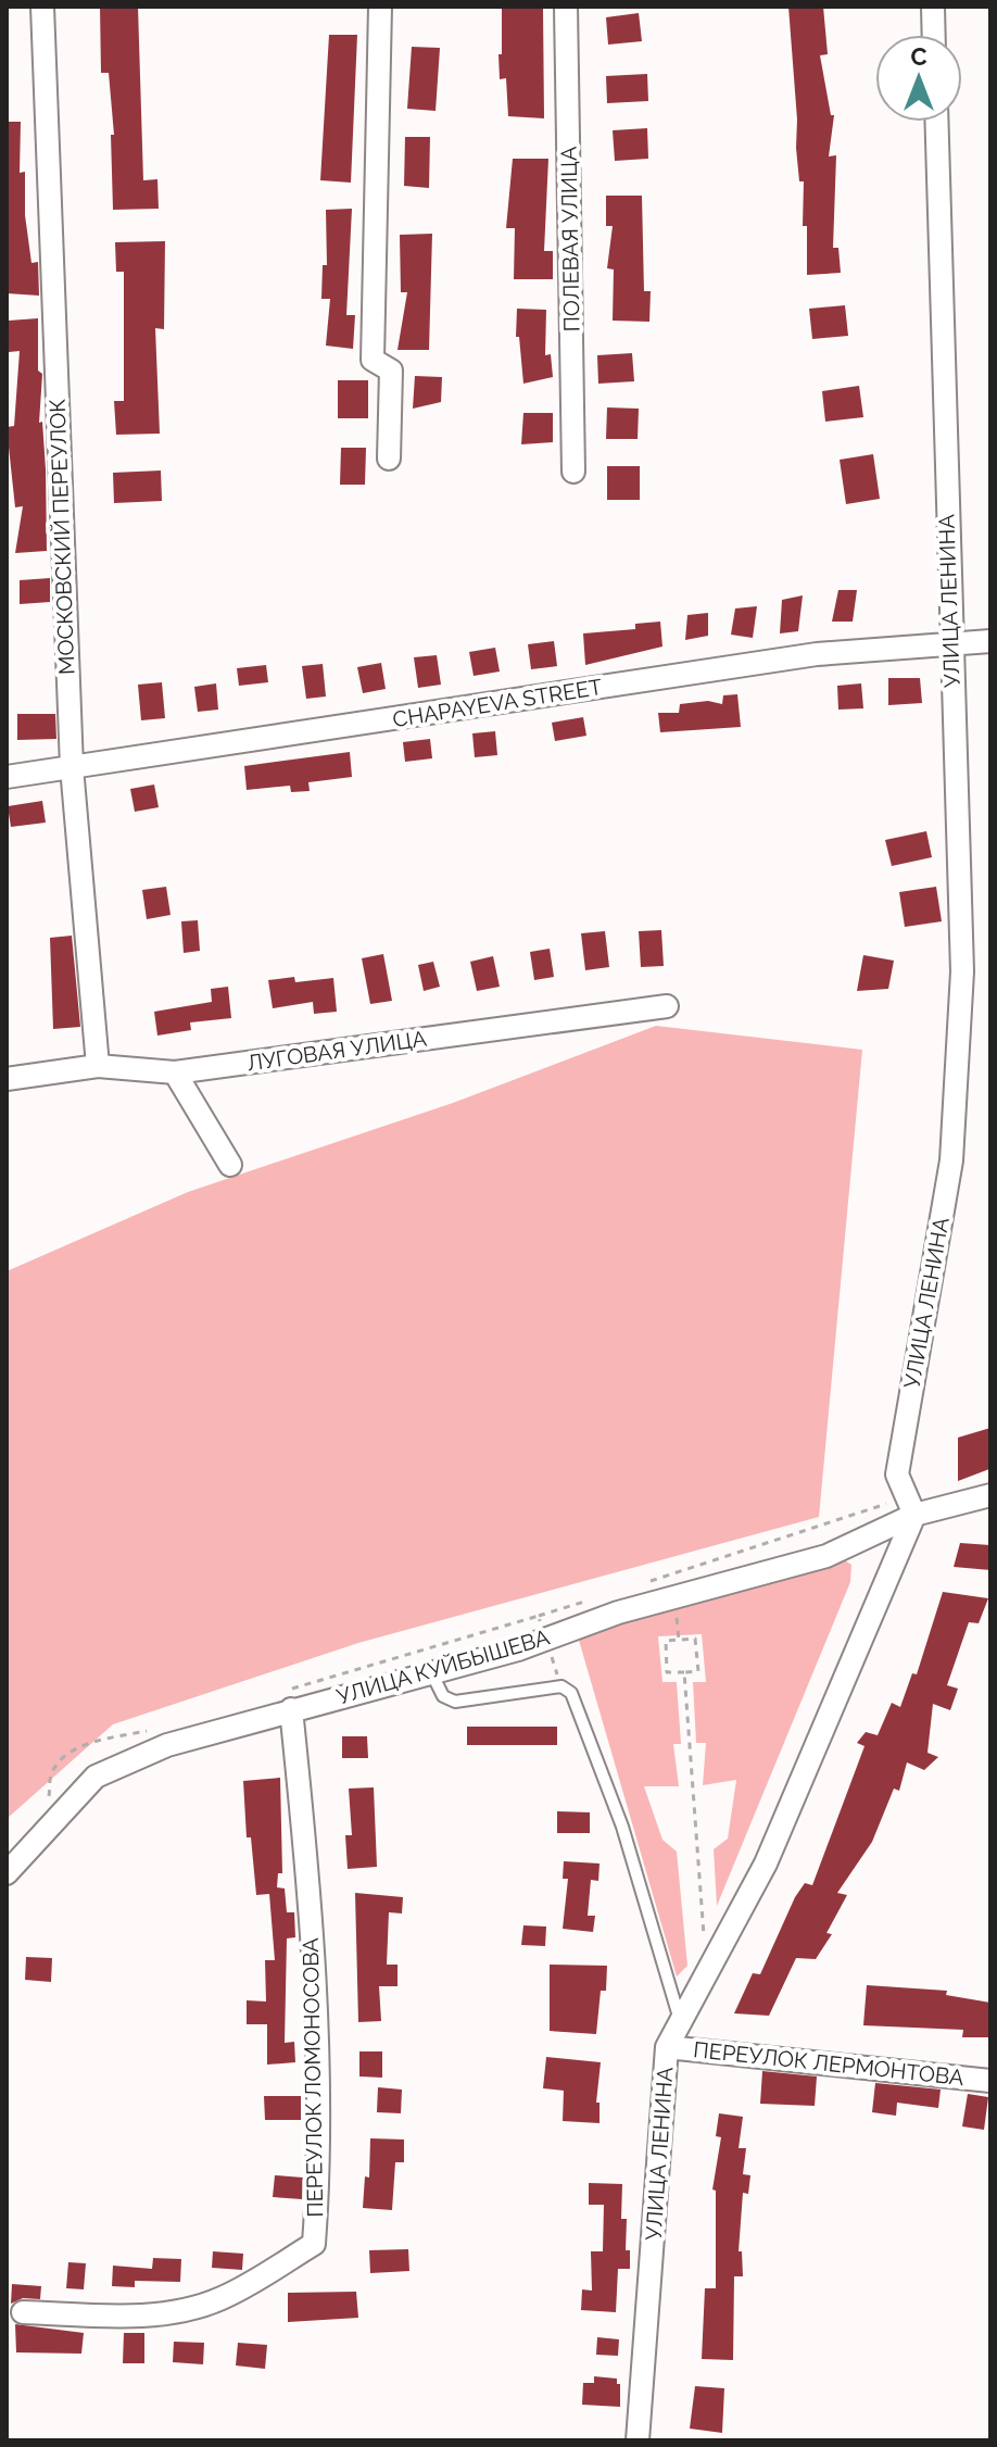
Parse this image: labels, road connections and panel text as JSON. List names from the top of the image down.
{
  "streets": {
    "street": [
      "ПОЛЕВАЯ УЛИЦА",
      "МОСКОВСКИЙ ПЕРЕУЛОК",
      "УЛИЦА ЛЕНИНА",
      "CHAPAYEVA STREET",
      "ЛУГОВАЯ УЛИЦА",
      "УЛИЦА КУЙБЫШЕВА",
      "ПЕРЕУЛОК ЛЕРМОНТОВА",
      "ПЕРЕУЛОК ЛОМОНОСОВА"
    ]
  },
  "crossings": [
    ["МОСКОВСКИЙ ПЕРЕУЛОК", "CHAPAYEVA STREET"],
    ["МОСКОВСКИЙ ПЕРЕУЛОК", "ЛУГОВАЯ УЛИЦА"],
    ["УЛИЦА ЛЕНИНА", "CHAPAYEVA STREET"],
    ["УЛИЦА ЛЕНИНА", "УЛИЦА КУЙБЫШЕВА"],
    ["УЛИЦА ЛЕНИНА", "ПЕРЕУЛОК ЛЕРМОНТОВА"],
    ["УЛИЦА КУЙБЫШЕВА", "ПЕРЕУЛОК ЛОМОНОСОВА"]
  ],
  "north": "top"
}
